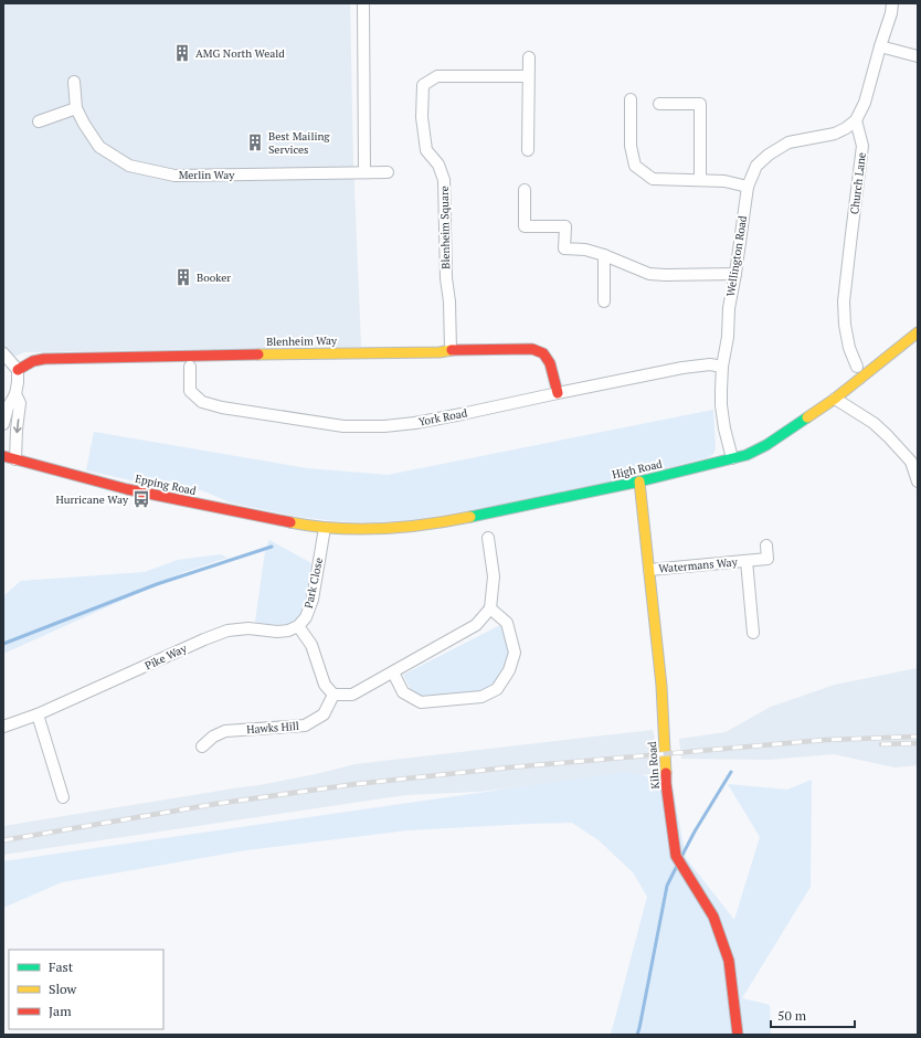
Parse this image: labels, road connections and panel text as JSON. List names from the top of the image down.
{
  "streets": {
    "street": [
      "Merlin Way",
      "Church Lane",
      "Blenheim Square",
      "Wellington Road",
      "Blenheim Way",
      "York Road",
      "High Road",
      "Epping Road",
      "Watermans Way",
      "Park Close",
      "Pike Way",
      "Hawks Hill",
      "Kiln Road"
    ]
  },
  "crossings": [
    ["Church Lane", "Wellington Road"],
    ["Blenheim Square", "Blenheim Way"],
    ["Wellington Road", "York Road"],
    ["Wellington Road", "High Road"],
    ["Blenheim Way", "York Road"],
    ["High Road", "Epping Road"],
    ["High Road", "Park Close"],
    ["High Road", "Kiln Road"],
    ["Epping Road", "Park Close"],
    ["Watermans Way", "Kiln Road"],
    ["Park Close", "Pike Way"]
  ],
  "places": {
    "building": ["AMG North Weald", "Best Mailing Services", "Booker"],
    "bus stop": ["Hurricane Way"]
  },
  "legend": ["Fast", "Slow", "Jam"],
  "scale_bar": "50 m"
}
